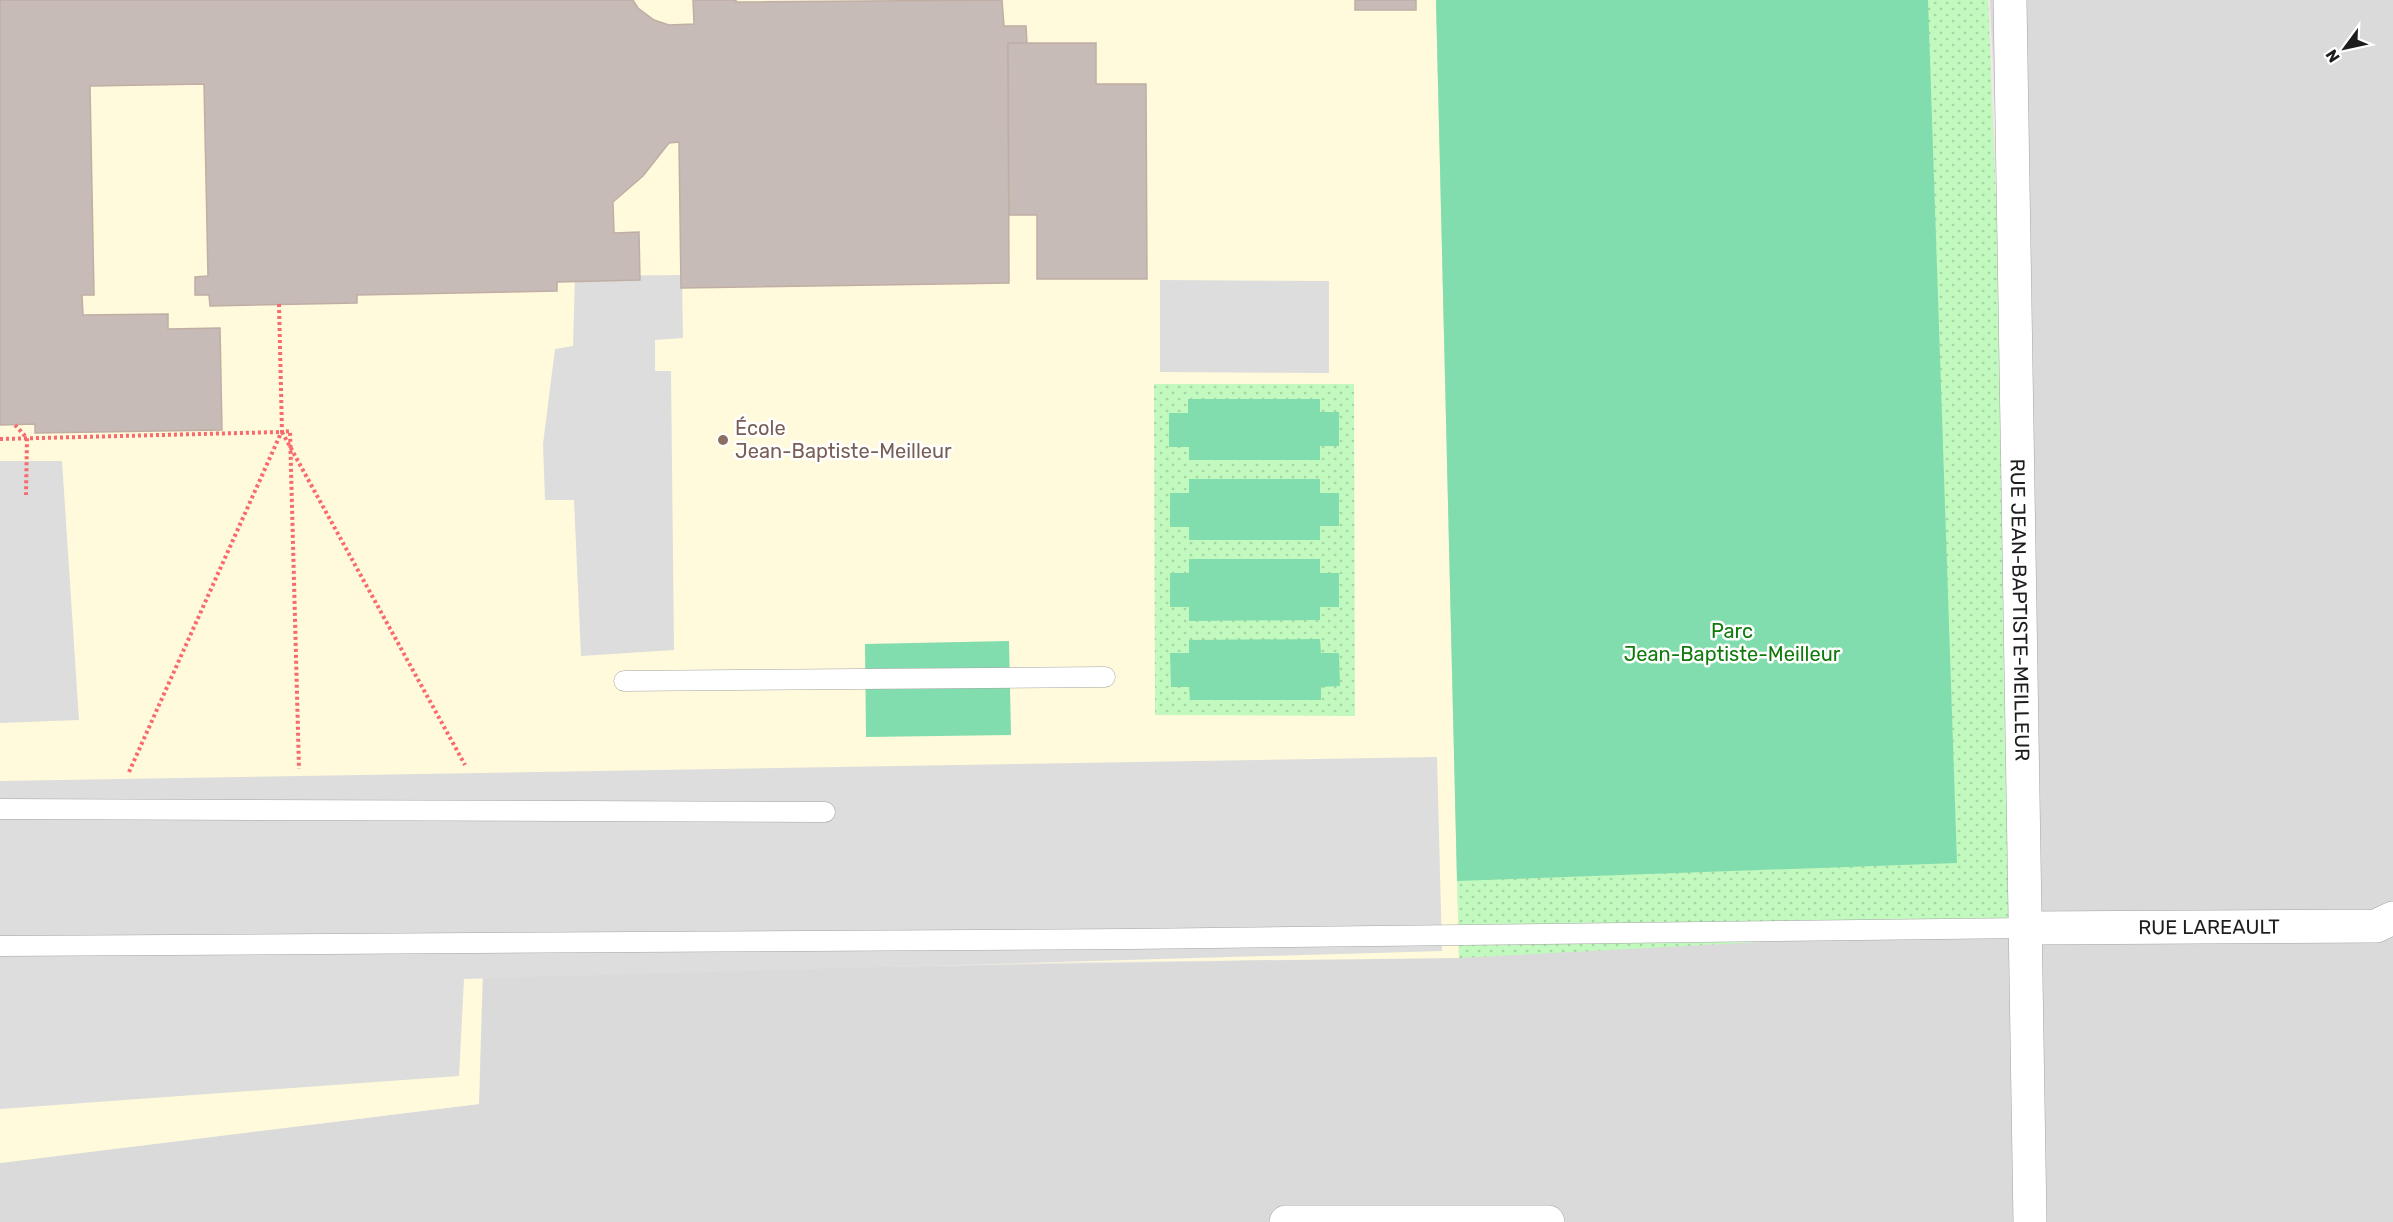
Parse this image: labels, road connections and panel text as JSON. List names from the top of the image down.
{
  "streets": {
    "street": ["RUE JEAN-BAPTISTE-MEILLEUR", "RUE LAREAULT"]
  },
  "crossings": [
    ["RUE JEAN-BAPTISTE-MEILLEUR", "RUE LAREAULT"]
  ],
  "parks": ["Parc Jean-Baptiste-Meilleur"],
  "places": ["École Jean-Baptiste-Meilleur"],
  "north": "bottom left"
}
